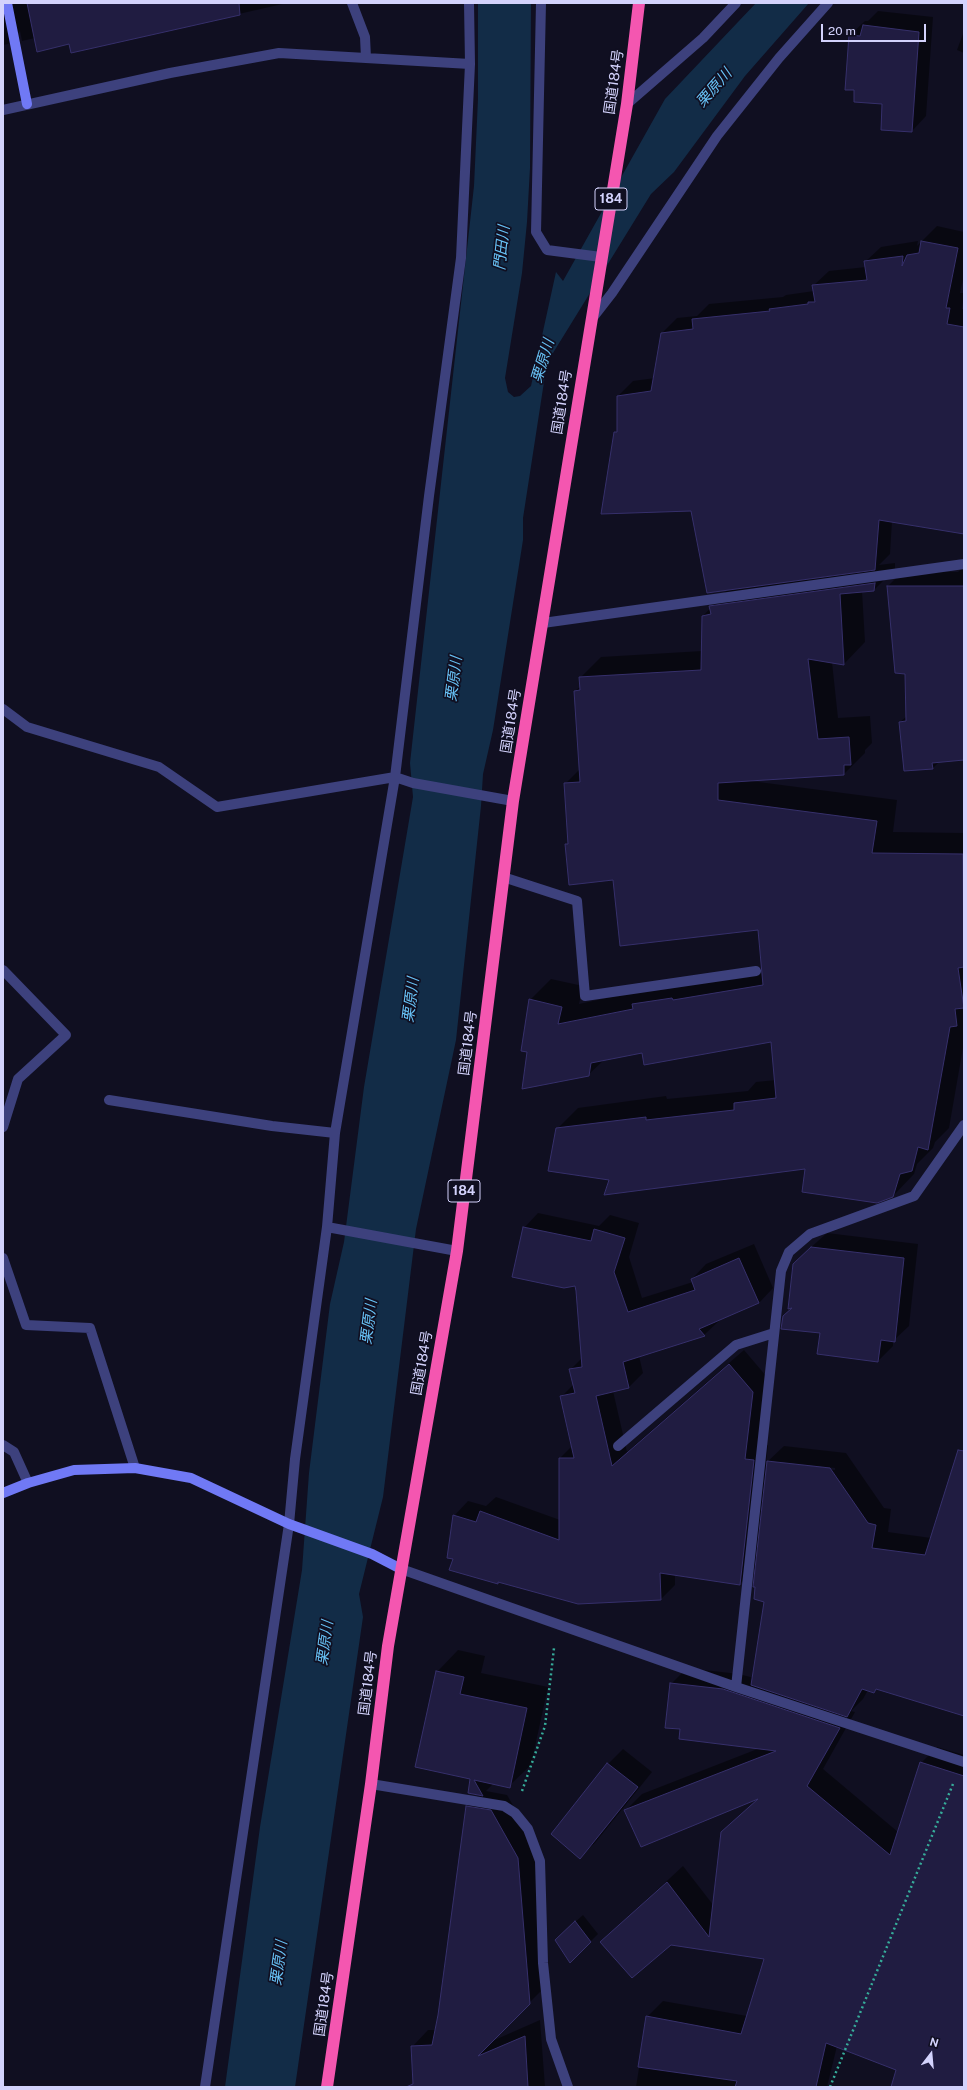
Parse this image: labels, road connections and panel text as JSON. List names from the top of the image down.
{
  "streets": {
    "highway": ["国道184号", "184"]
  },
  "water": ["栗原川", "門田川"],
  "scale_bar": "20 m",
  "north": "top"
}
